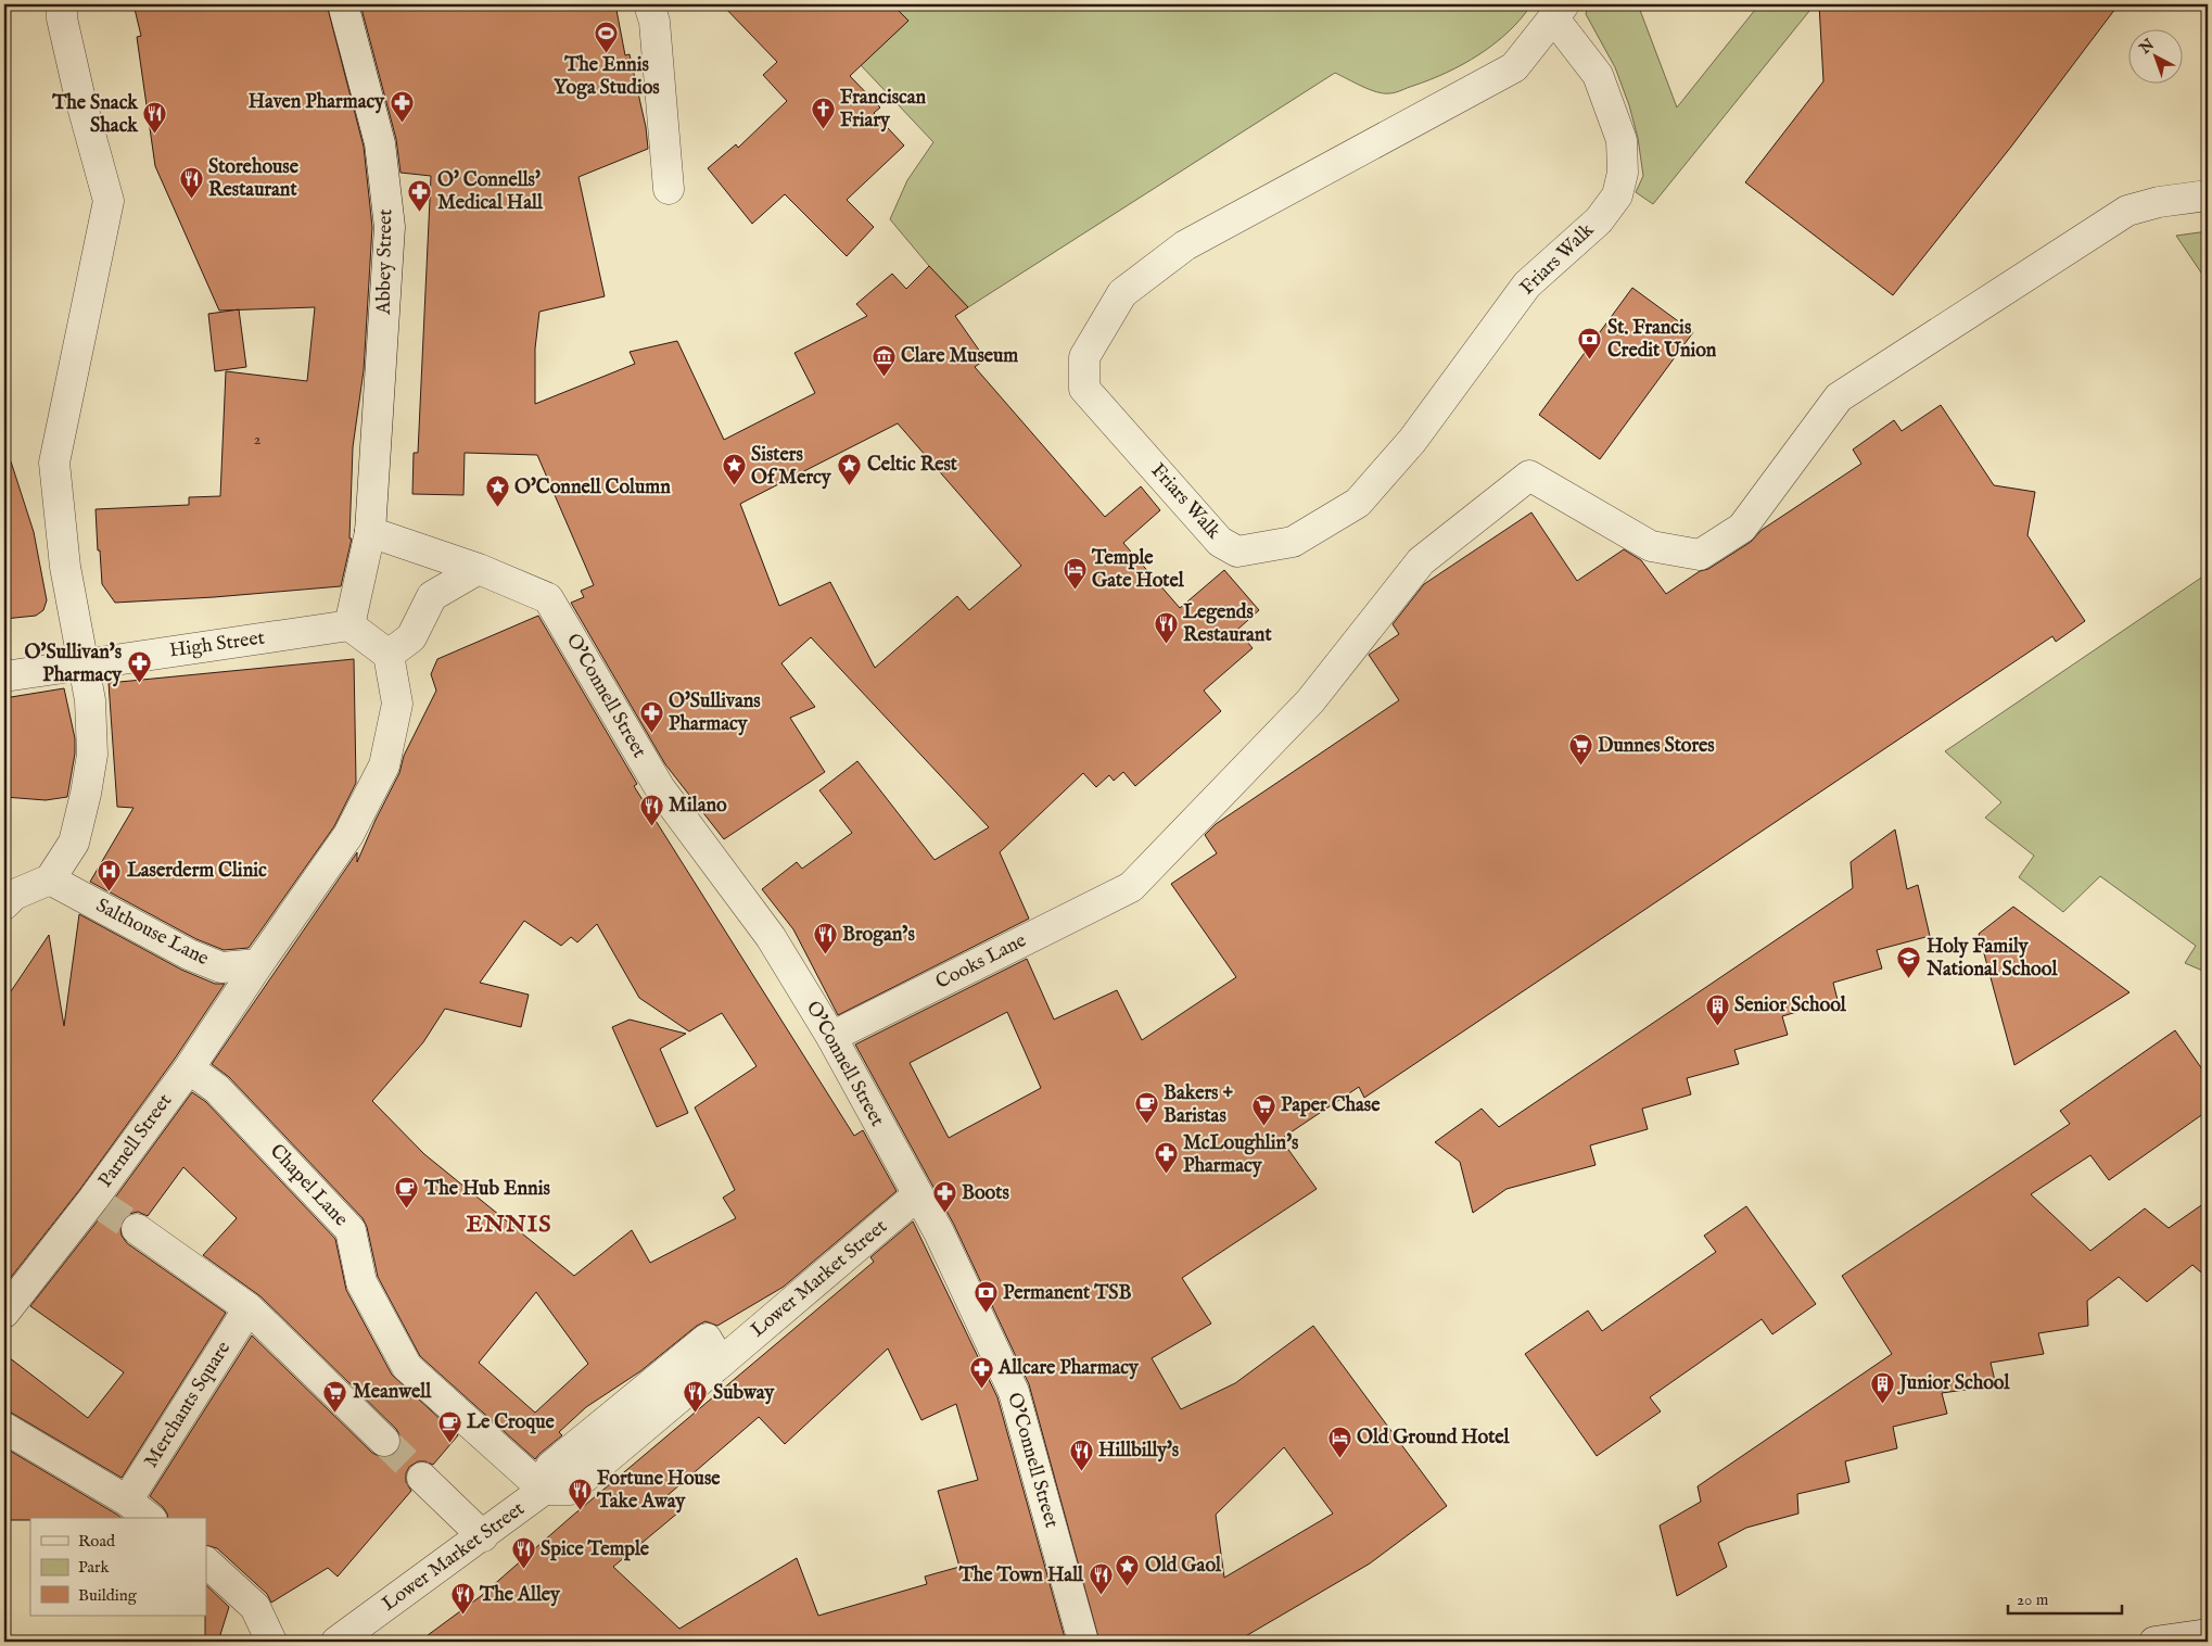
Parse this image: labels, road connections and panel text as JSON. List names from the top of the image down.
{
  "streets": {
    "street": [
      "Friars Walk",
      "Abbey Street",
      "High Street",
      "O'Connell Street",
      "Salthouse Lane",
      "Cooks Lane",
      "Parnell Street",
      "Chapel Lane",
      "Lower Market Street",
      "Merchants Square"
    ]
  },
  "crossings": [
    ["Abbey Street", "O'Connell Street"],
    ["O'Connell Street", "Cooks Lane"],
    ["O'Connell Street", "Lower Market Street"],
    ["Salthouse Lane", "Parnell Street"],
    ["Parnell Street", "Chapel Lane"],
    ["Chapel Lane", "Lower Market Street"]
  ],
  "districts": ["ENNIS"],
  "places": {
    "sports": ["The Ennis Yoga Studios"],
    "pharmacy": [
      "Haven Pharmacy",
      "O' Connells' Medical Hall",
      "O'Sullivan's Pharmacy",
      "O'Sullivans Pharmacy",
      "McLoughlin's Pharmacy",
      "Boots",
      "Allcare Pharmacy"
    ],
    "church": ["Franciscan Friary"],
    "restaurant": [
      "The Snack Shack",
      "Storehouse Restaurant",
      "Legends Restaurant",
      "Milano",
      "Brogan’s",
      "Subway",
      "Hillbilly's",
      "Fortune House Take Away",
      "Spice Temple",
      "The Town Hall",
      "The Alley"
    ],
    "bank": ["St. Francis Credit Union", "Permanent TSB"],
    "museum": ["Clare Museum"],
    "place": [
      "Celtic Rest",
      "Sisters Of Mercy",
      "O'Connell Column",
      "Old Gaol"
    ],
    "hotel": ["Temple Gate Hotel", "Old Ground Hotel"],
    "supermarket": ["Dunnes Stores", "Paper Chase", "Meanwell"],
    "hospital": ["Laserderm Clinic"],
    "school or university": ["Holy Family National School"],
    "building": ["Senior School", "Junior School"],
    "cafe": ["Bakers + Baristas", "The Hub Ennis", "Le Croque"]
  },
  "house_numbers": ["2"],
  "legend": ["Road", "Park", "Building"],
  "scale_bar": "20 m",
  "north": "top left"
}
